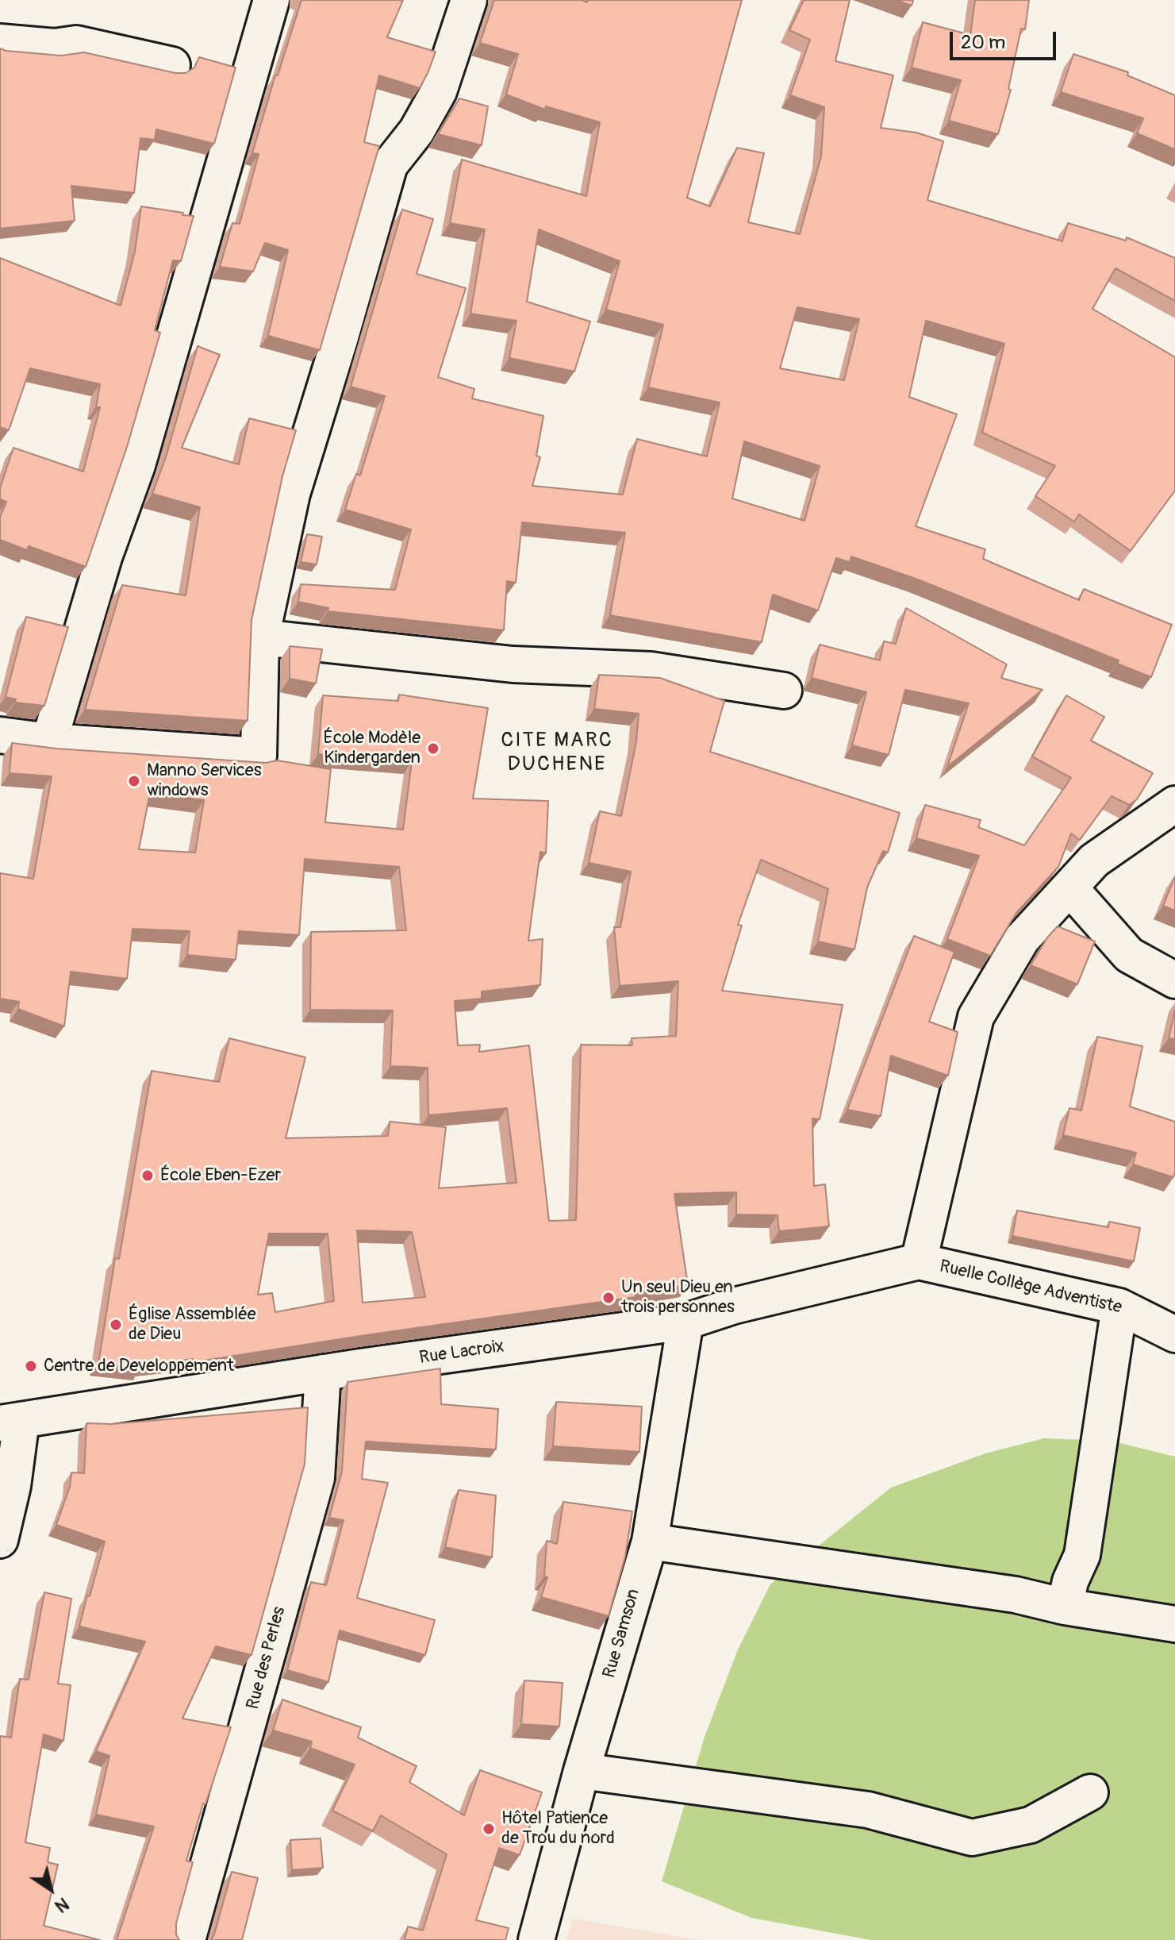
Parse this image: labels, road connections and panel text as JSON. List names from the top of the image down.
{
  "streets": {
    "street": [
      "Ruelle Collège Adventiste",
      "Rue Lacroix",
      "Rue Samson",
      "Rue des Perles"
    ]
  },
  "crossings": [
    ["Ruelle Collège Adventiste", "Rue Lacroix"],
    ["Rue Lacroix", "Rue Samson"],
    ["Rue Lacroix", "Rue des Perles"]
  ],
  "districts": ["CITE MARC DUCHENE"],
  "places": [
    "École Modèle Kindergarden",
    "Manno Services windows",
    "École Eben-Ezer",
    "Un seul Dieu en trois personnes",
    "Église Assemblée de Dieu",
    "Centre de Developpement",
    "Hôtel Patience de Trou du nord"
  ],
  "scale_bar": "20 m",
  "north": "bottom right"
}
